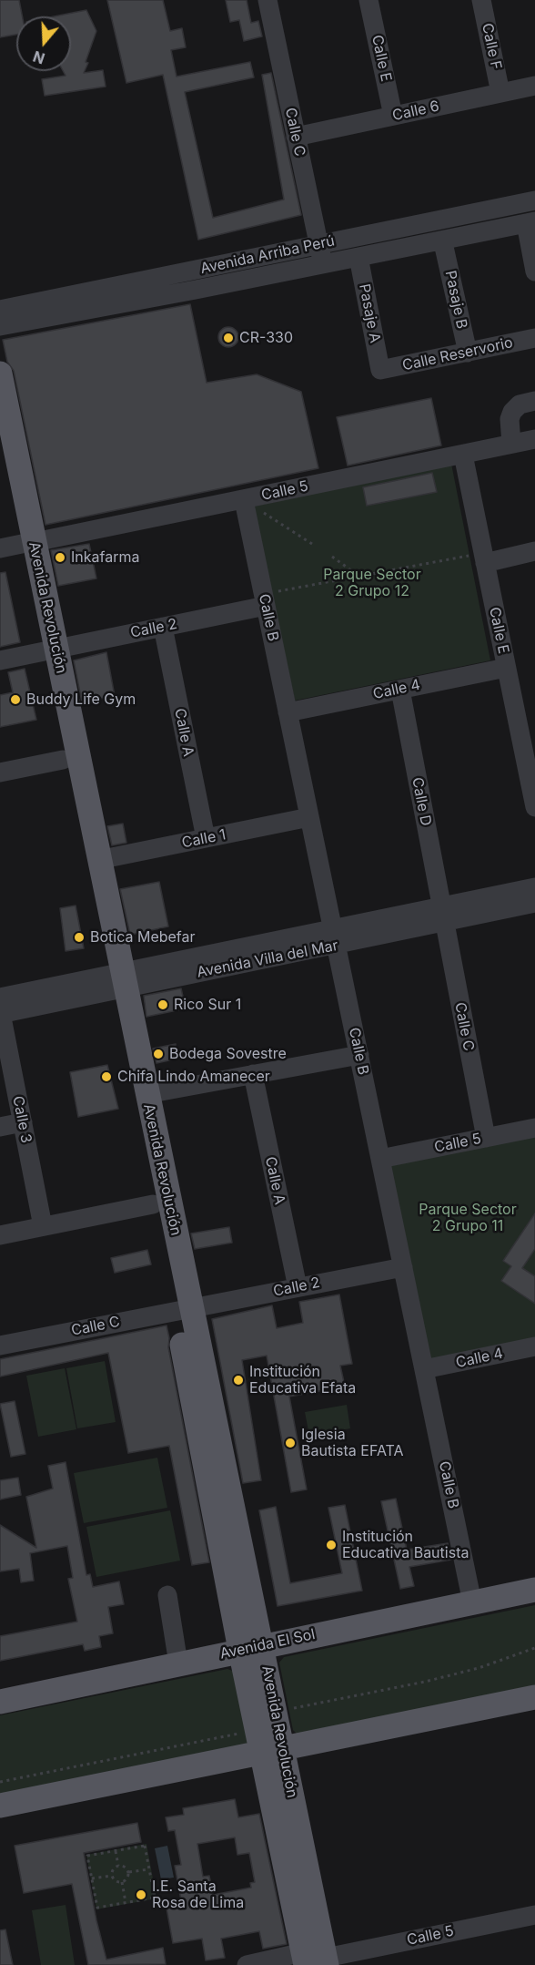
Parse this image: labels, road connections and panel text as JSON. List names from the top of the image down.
{
  "streets": {
    "main road": ["Avenida Revolución", "Avenida El Sol"],
    "street": [
      "Calle F",
      "Calle E",
      "Calle 6",
      "Calle C",
      "Avenida Arriba Perú",
      "Pasaje B",
      "Pasaje A",
      "Calle Reservorio",
      "Calle 5",
      "Calle B",
      "Calle 2",
      "Calle 4",
      "Calle A",
      "Calle D",
      "Calle 1",
      "Avenida Villa del Mar",
      "Calle 3"
    ]
  },
  "crossings": [
    ["Calle F", "Calle 6"],
    ["Calle E", "Calle 6"],
    ["Calle E", "Calle 5"],
    ["Calle E", "Calle 4"],
    ["Calle 6", "Calle C"],
    ["Calle C", "Avenida Arriba Perú"],
    ["Calle C", "Calle 5"],
    ["Calle C", "Avenida Revolución"],
    ["Calle C", "Calle 2"],
    ["Calle C", "Calle D"],
    ["Calle C", "Avenida Villa del Mar"],
    ["Avenida Arriba Perú", "Pasaje A"],
    ["Pasaje B", "Calle Reservorio"],
    ["Pasaje A", "Calle Reservorio"],
    ["Calle 5", "Avenida Revolución"],
    ["Calle 5", "Calle B"],
    ["Avenida Revolución", "Calle 2"],
    ["Avenida Revolución", "Calle 1"],
    ["Avenida Revolución", "Avenida Villa del Mar"],
    ["Avenida Revolución", "Avenida El Sol"],
    ["Calle B", "Calle 2"],
    ["Calle B", "Calle 4"],
    ["Calle B", "Calle 1"],
    ["Calle B", "Avenida Villa del Mar"],
    ["Calle B", "Avenida El Sol"],
    ["Calle 2", "Calle A"],
    ["Calle 4", "Calle D"],
    ["Calle A", "Calle 1"],
    ["Calle D", "Avenida Villa del Mar"],
    ["Avenida Villa del Mar", "Calle 3"]
  ],
  "parks": ["Parque Sector 2 Grupo 12", "Parque Sector 2 Grupo 11"],
  "places": [
    "CR-330",
    "Inkafarma",
    "Buddy Life Gym",
    "Botica Mebefar",
    "Rico Sur 1",
    "Bodega Sovestre",
    "Chifa Lindo Amanecer",
    "Institución Educativa Efata",
    "Iglesia Bautista EFATA",
    "Institución Educativa Bautista",
    "I.E. Santa Rosa de Lima"
  ],
  "north": "bottom"
}
